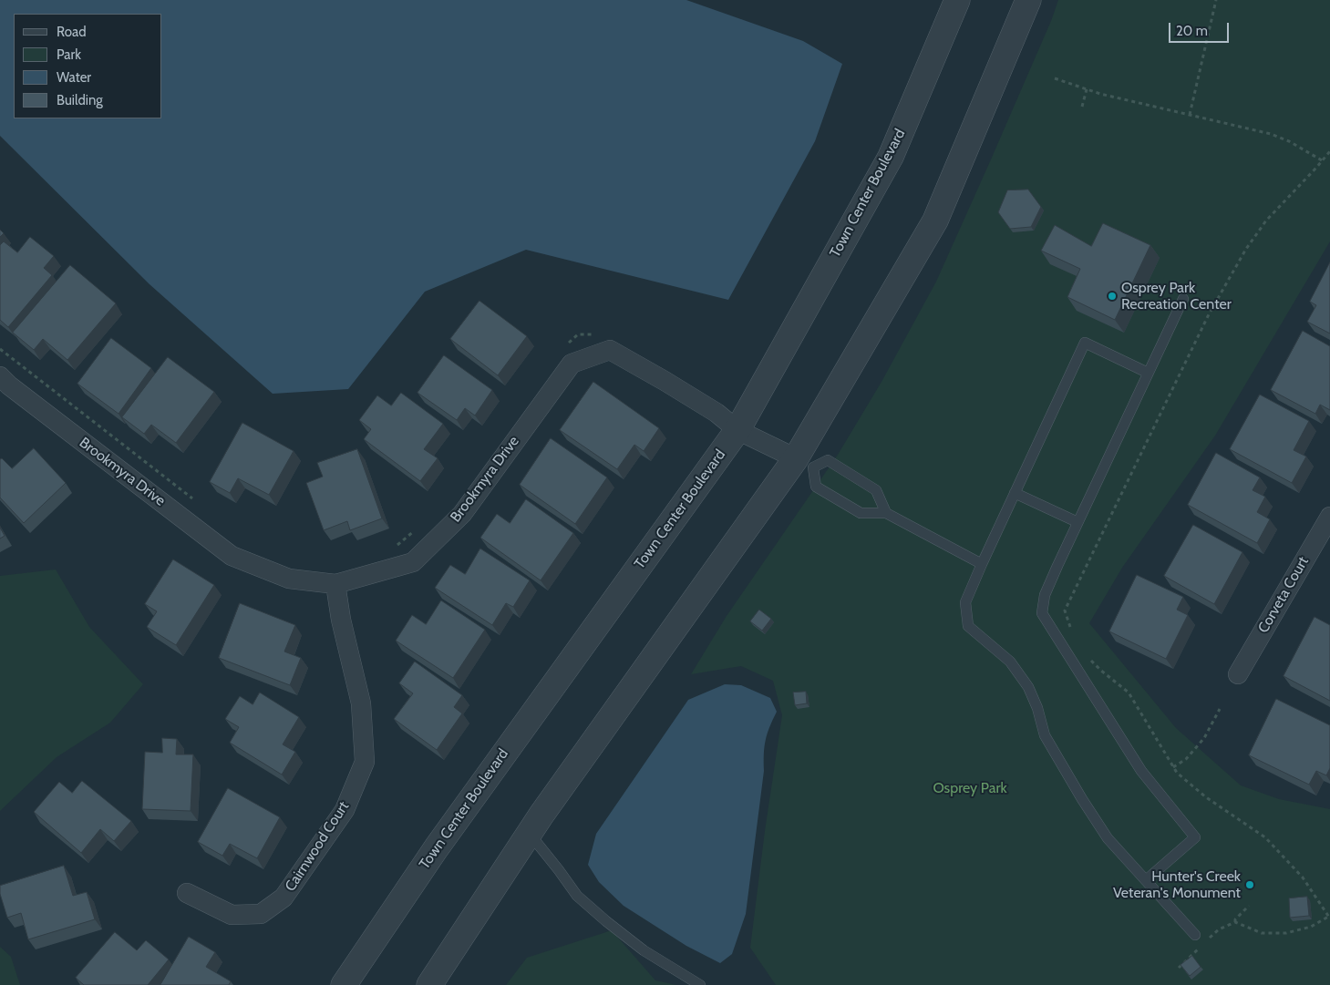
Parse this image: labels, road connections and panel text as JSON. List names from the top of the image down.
{
  "streets": {
    "street": [
      "Town Center Boulevard",
      "Brookmyra Drive",
      "Corveta Court",
      "Cairnwood Court"
    ]
  },
  "crossings": [
    ["Town Center Boulevard", "Brookmyra Drive"],
    ["Brookmyra Drive", "Cairnwood Court"]
  ],
  "parks": ["Osprey Park"],
  "places": ["Osprey Park Recreation Center", "Hunter's Creek Veteran's Monument"],
  "legend": [
    "Road",
    "Park",
    "Water",
    "Building"
  ],
  "scale_bar": "20 m"
}
